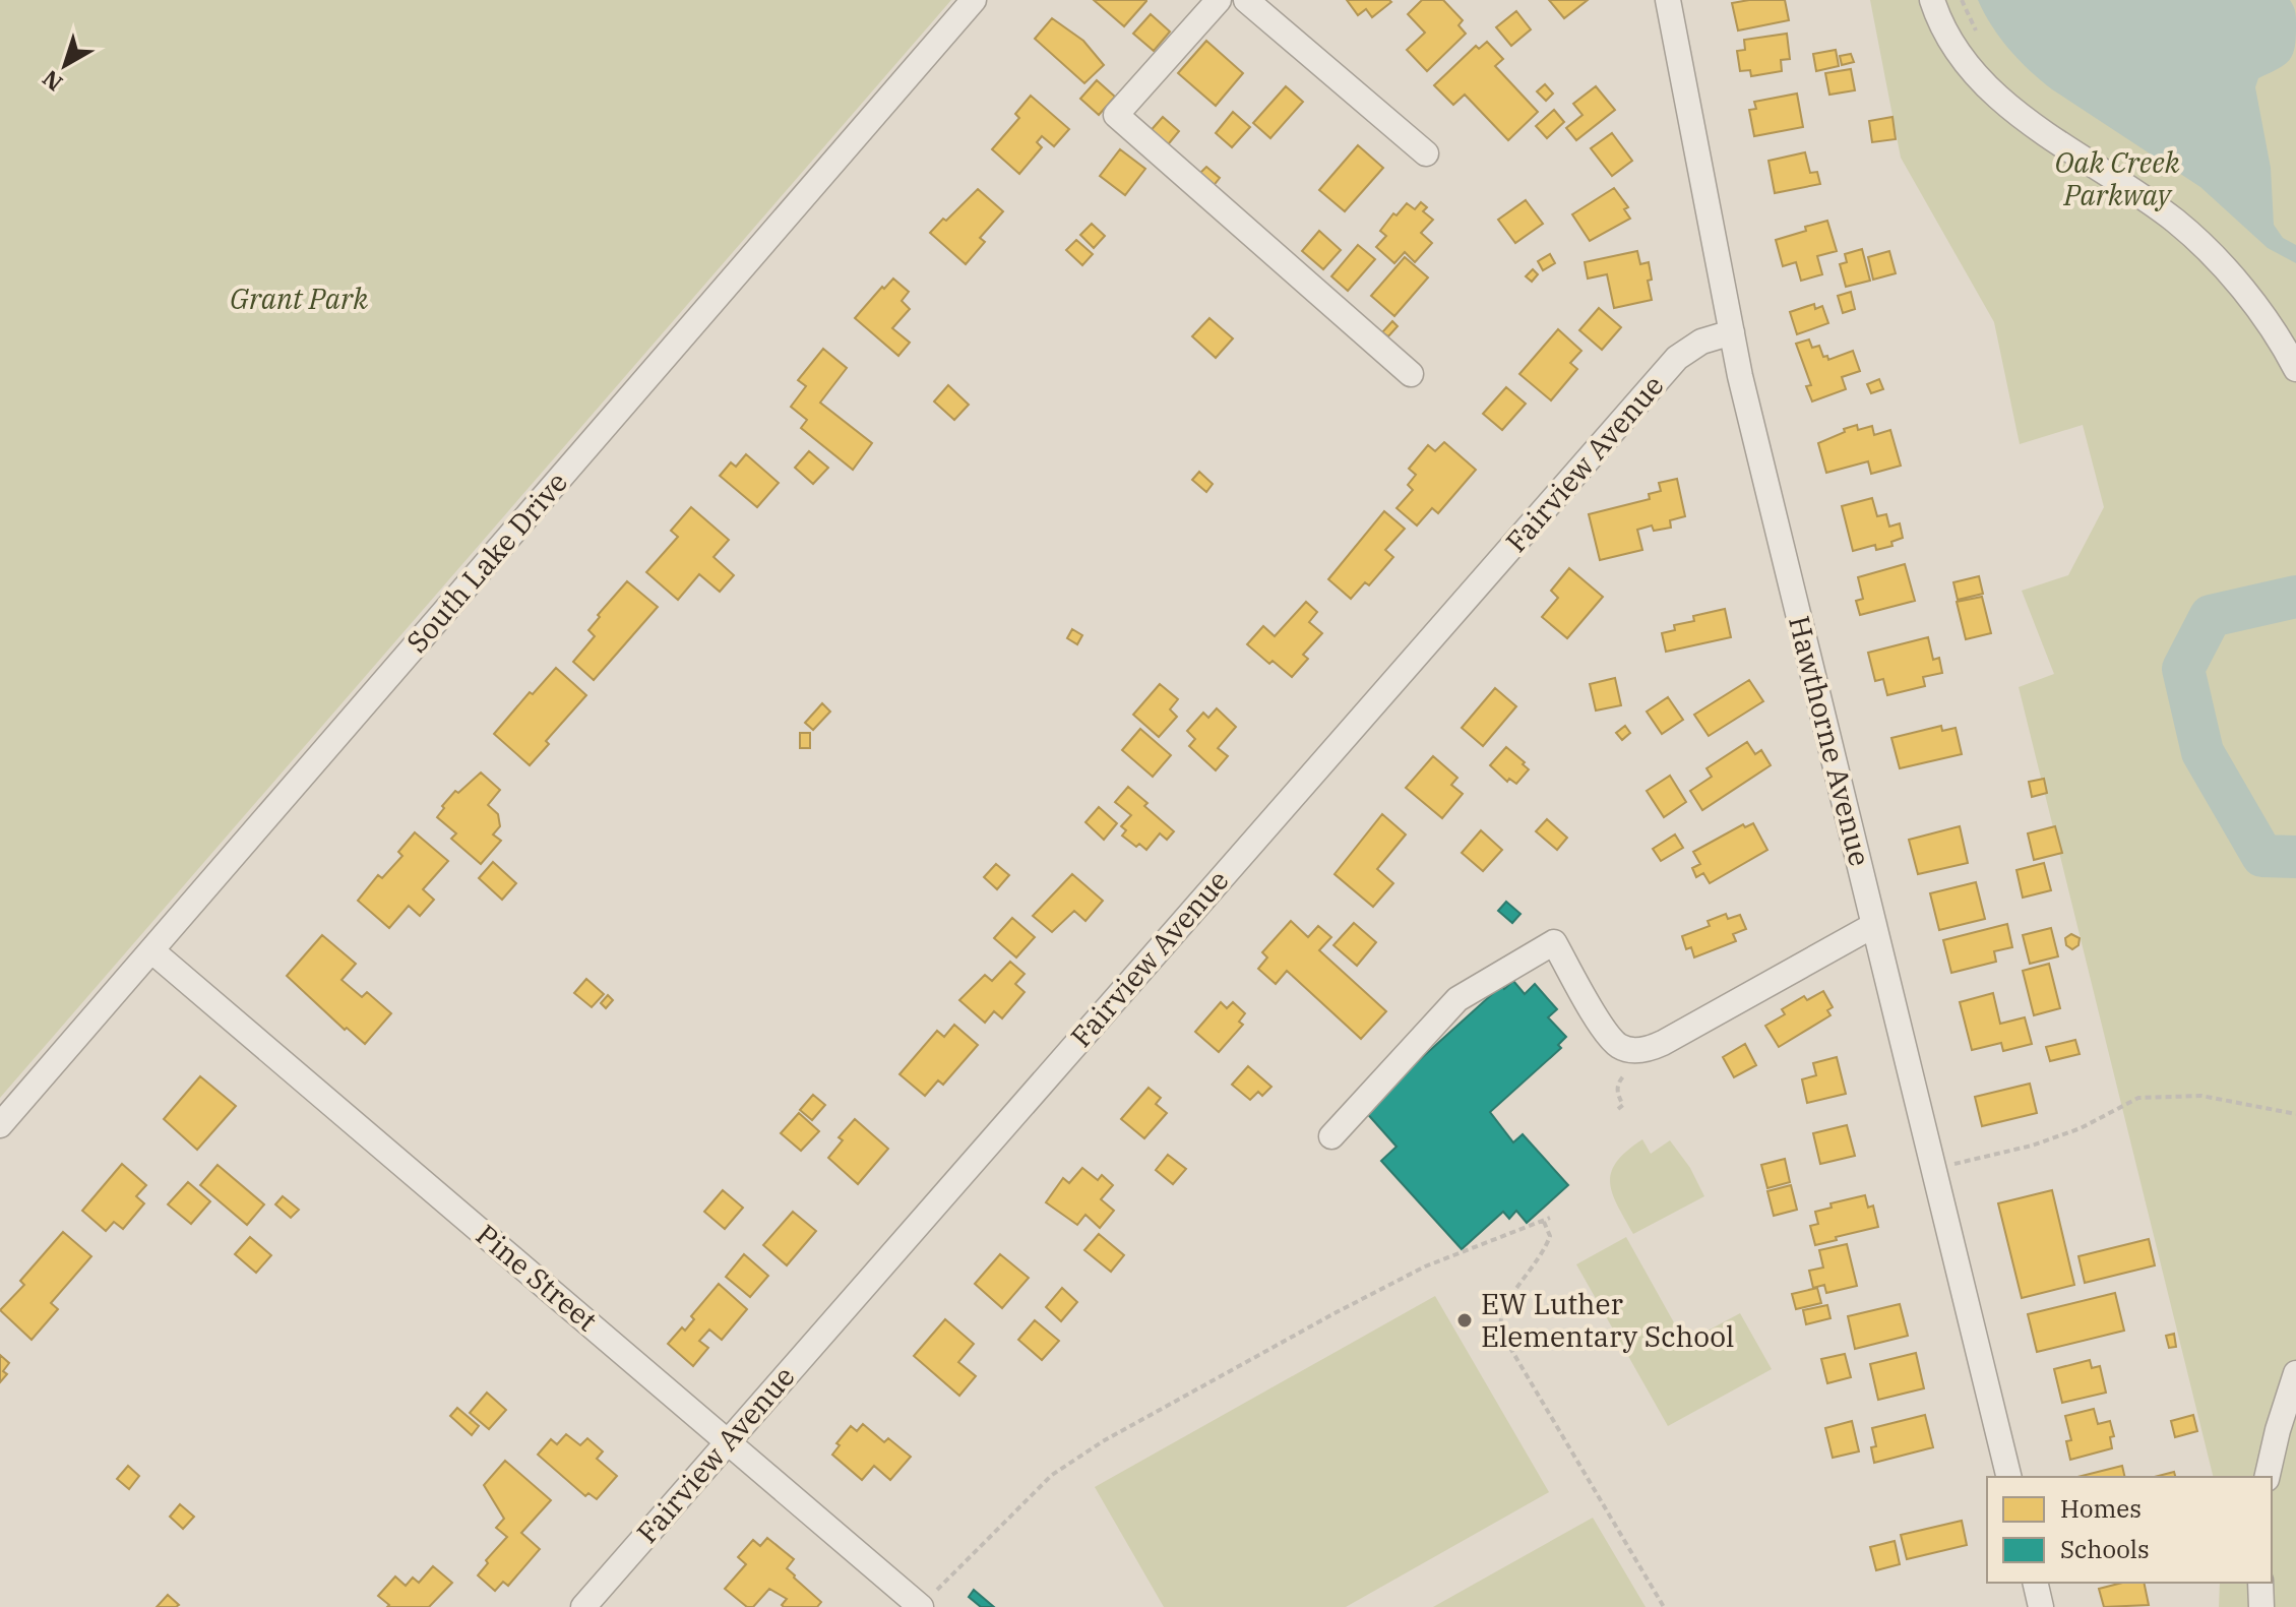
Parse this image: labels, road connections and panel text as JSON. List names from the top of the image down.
{
  "streets": {
    "street": [
      "Fairview Avenue",
      "South Lake Drive",
      "Hawthorne Avenue",
      "Pine Street"
    ]
  },
  "crossings": [
    ["Fairview Avenue", "Hawthorne Avenue"],
    ["Fairview Avenue", "Pine Street"],
    ["South Lake Drive", "Pine Street"]
  ],
  "parks": ["Oak Creek Parkway", "Grant Park"],
  "places": ["EW Luther Elementary School"],
  "legend": ["Homes", "Schools"],
  "north": "bottom left"
}
